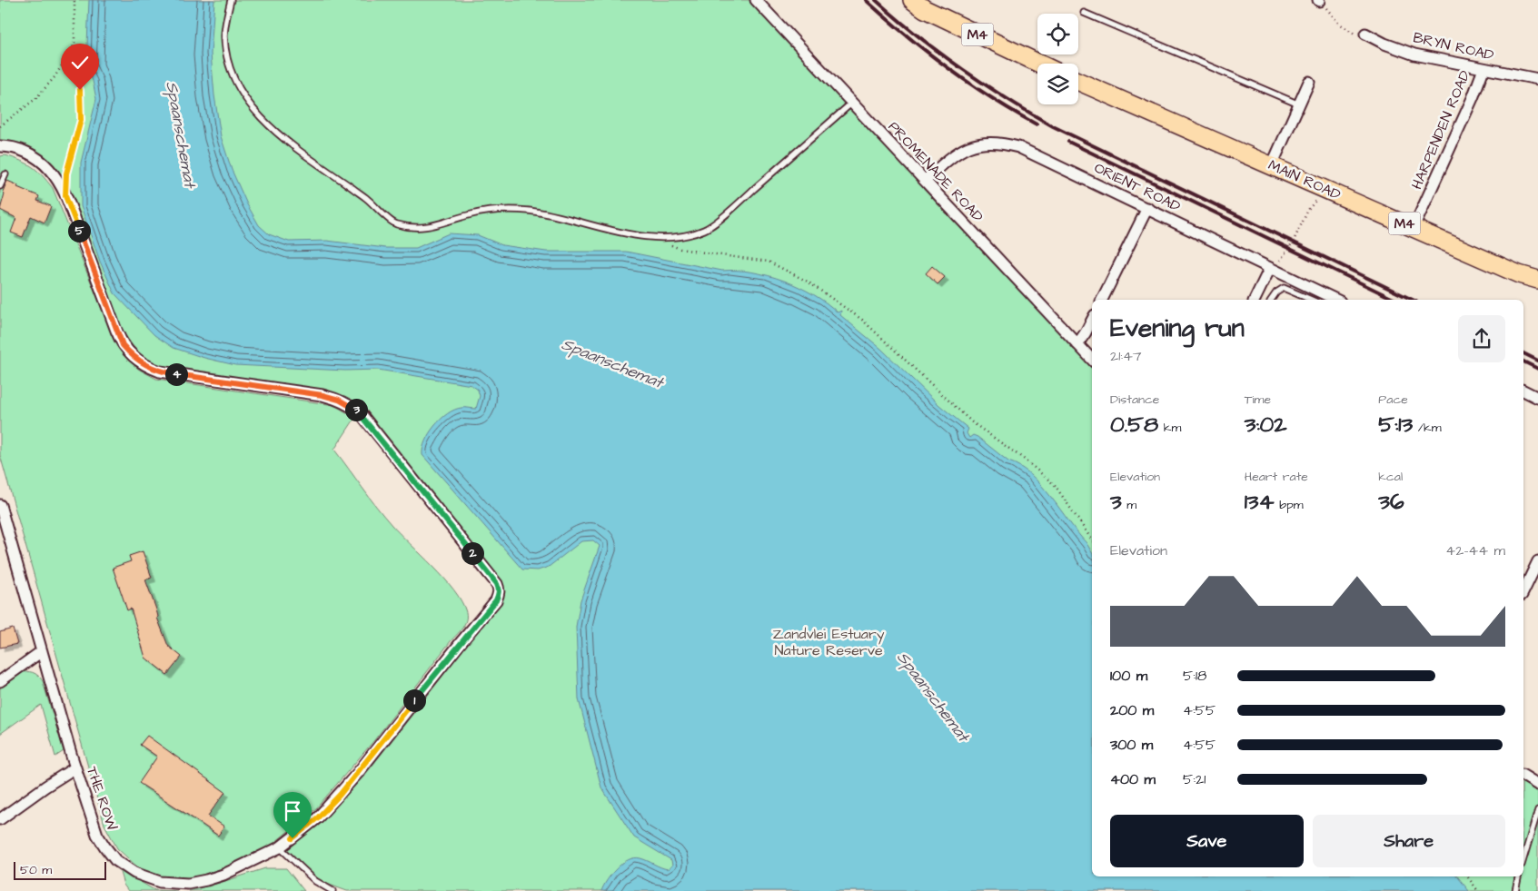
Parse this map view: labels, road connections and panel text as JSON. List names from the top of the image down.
{
  "streets": {
    "main road": ["M4", "MAIN ROAD"],
    "street": [
      "BRYN ROAD",
      "HARPENDEN ROAD",
      "PROMENADE ROAD",
      "ORIENT ROAD",
      "THE ROW"
    ]
  },
  "crossings": [
    ["BRYN ROAD", "HARPENDEN ROAD"],
    ["HARPENDEN ROAD", "MAIN ROAD"],
    ["PROMENADE ROAD", "ORIENT ROAD"]
  ],
  "water": ["Spaanschemat"],
  "parks": ["Zandvlei Estuary Nature Reserve"],
  "scale_bar": "50 m",
  "page": {
    "pins": [
      "5",
      "4",
      "3",
      "2",
      "1"
    ],
    "heading": ["Evening run", "21:47"],
    "stats": [
      ["Distance", "0.58 km"],
      ["Time", "3:02"],
      ["Pace", "5:13 /km"],
      ["Elevation", "3 m"],
      ["Heart rate", "134 bpm"],
      ["kcal", "36"]
    ],
    "chart": ["Elevation", "42–44 m"],
    "list": [
      {
        "name": "100 m",
        "note": "5:18"
      },
      {
        "name": "200 m",
        "note": "4:55"
      },
      {
        "name": "300 m",
        "note": "4:55"
      },
      {
        "name": "400 m",
        "note": "5:21"
      }
    ],
    "buttons": ["Save", "Share"],
    "scale": "50 m"
  }
}
